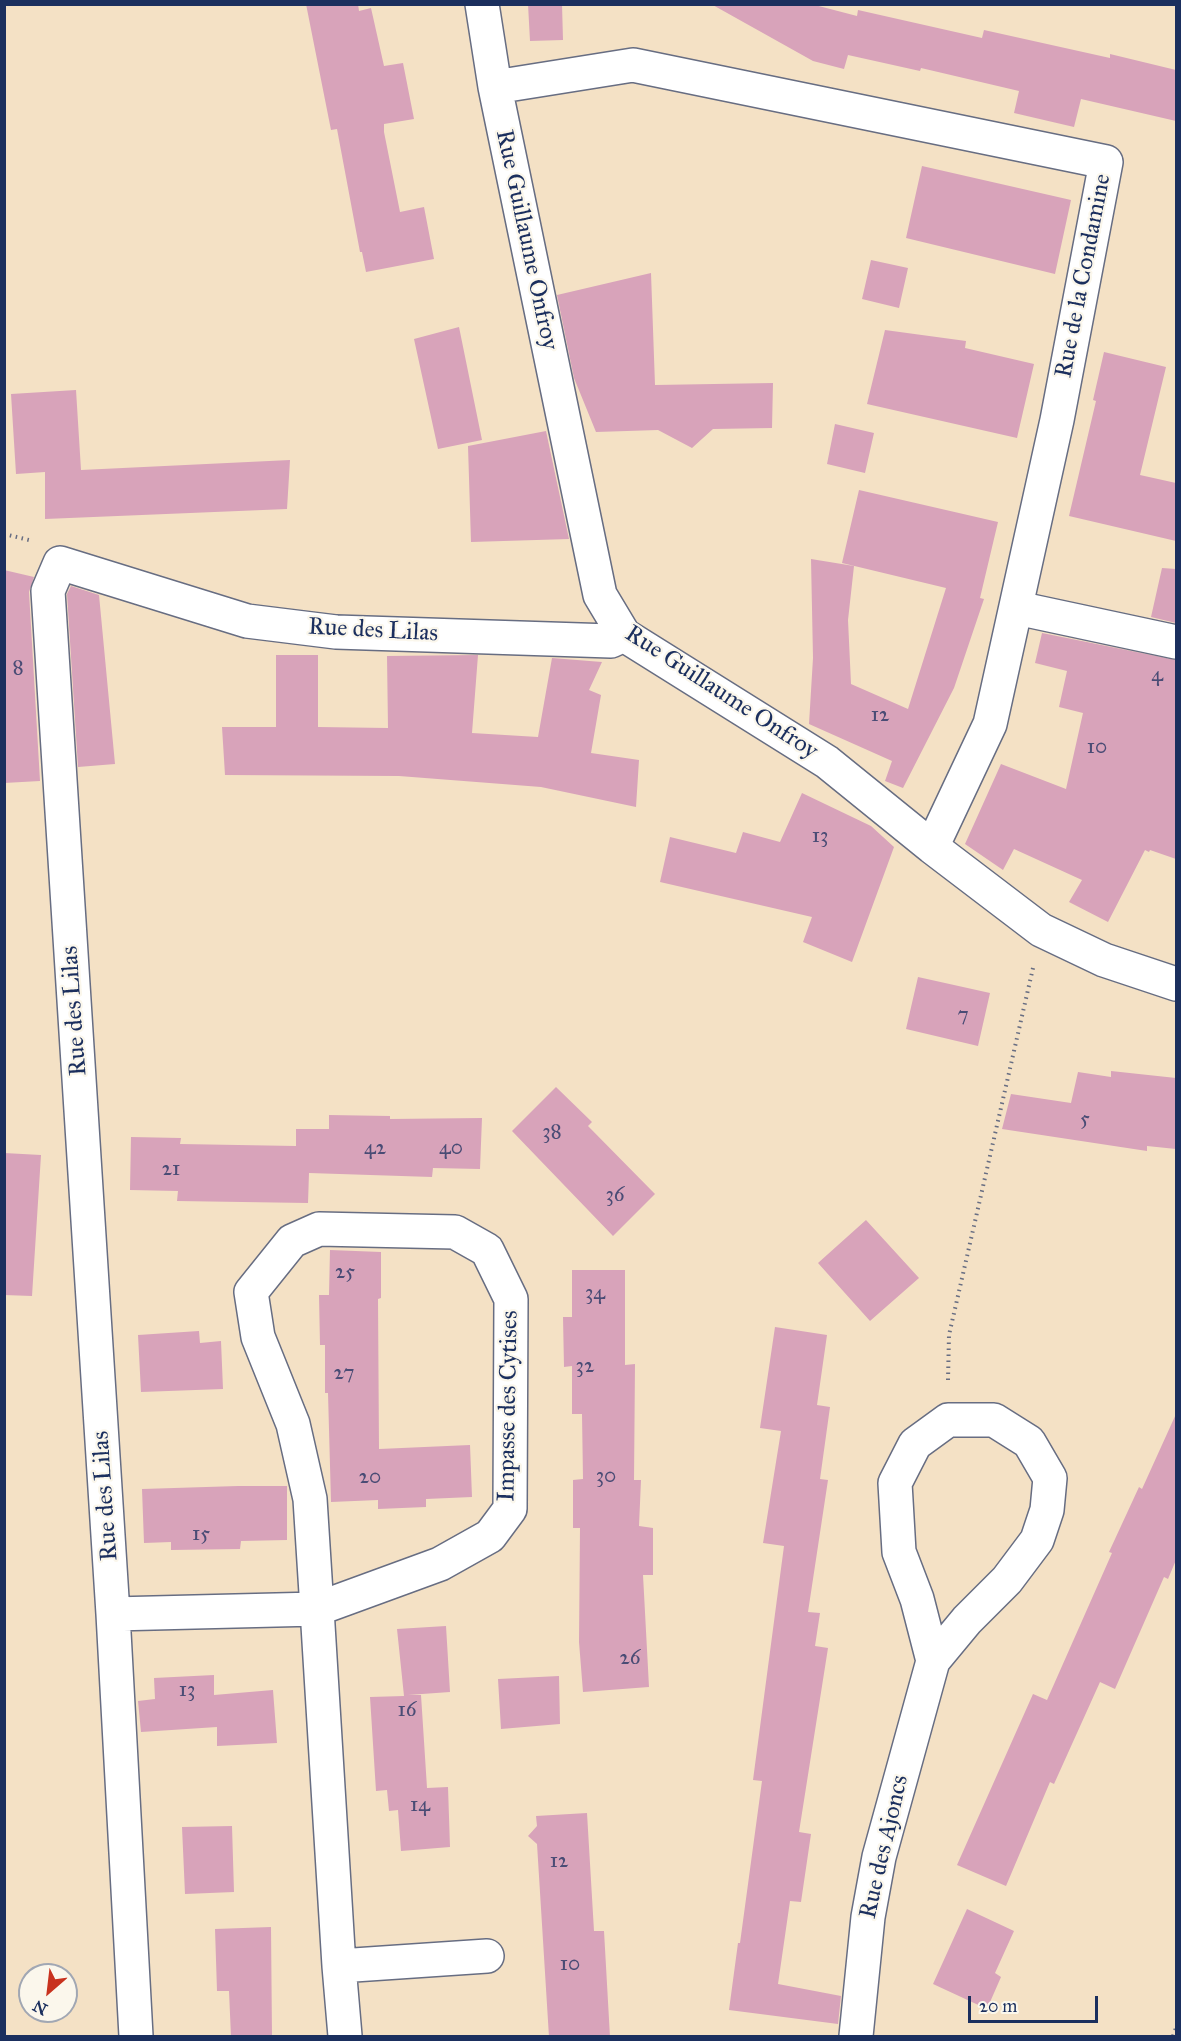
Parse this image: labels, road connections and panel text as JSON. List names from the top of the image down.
{
  "streets": {
    "street": [
      "Rue Guillaume Onfroy",
      "Rue de la Condamine",
      "Rue des Lilas",
      "Impasse des Cytises",
      "Rue des Ajoncs"
    ]
  },
  "crossings": [
    ["Rue Guillaume Onfroy", "Rue de la Condamine"],
    ["Rue Guillaume Onfroy", "Rue des Lilas"],
    ["Rue des Lilas", "Impasse des Cytises"]
  ],
  "house_numbers": [
    "8",
    "4",
    "12",
    "10",
    "13",
    "7",
    "5",
    "38",
    "42",
    "40",
    "21",
    "36",
    "25",
    "34",
    "32",
    "27",
    "30",
    "20",
    "15",
    "26",
    "13",
    "16",
    "14",
    "12",
    "10"
  ],
  "scale_bar": "20 m",
  "north": "bottom left"
}
